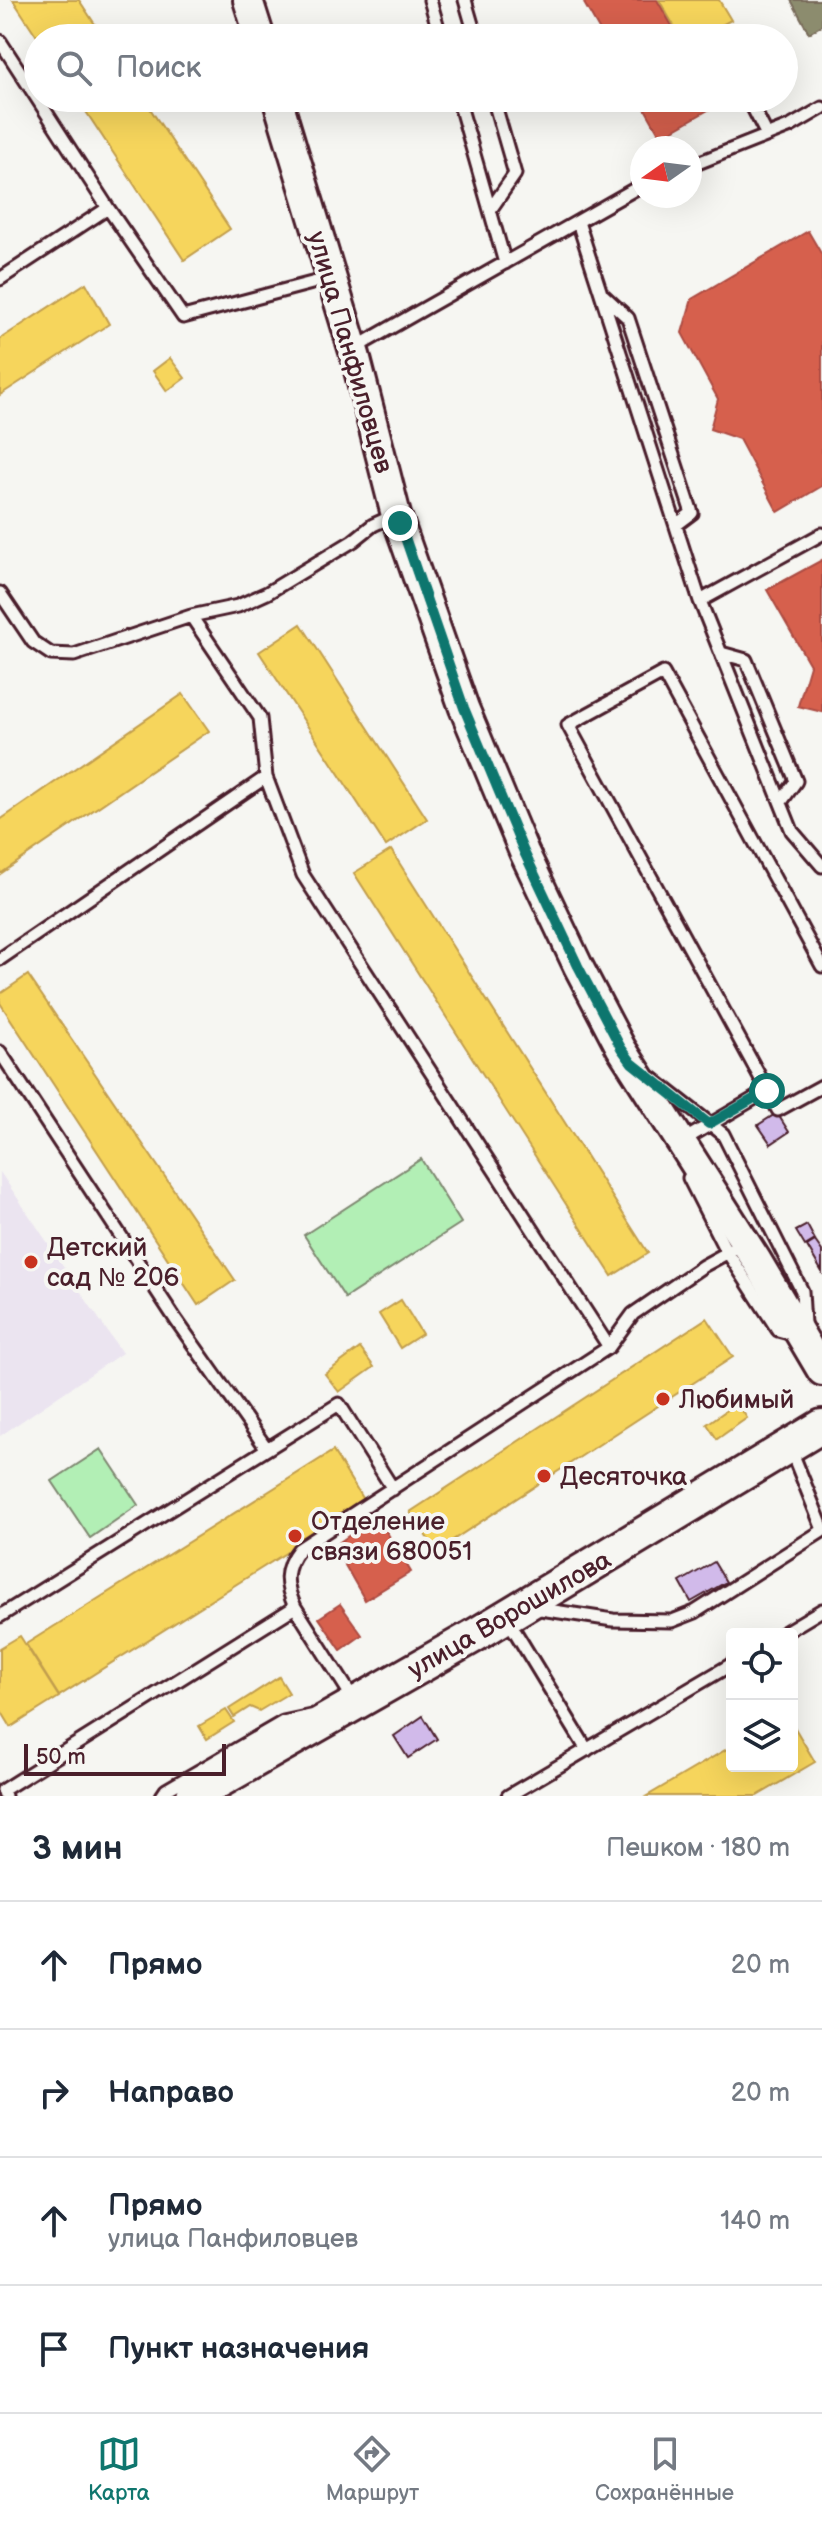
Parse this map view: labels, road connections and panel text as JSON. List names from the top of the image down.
{
  "streets": {
    "main road": ["улица Ворошилова"],
    "street": ["улица Панфиловцев"]
  },
  "places": [
    "Детский сад № 206",
    "Любимый",
    "Десяточка",
    "Отделение связи 680051"
  ],
  "scale_bar": "50 m",
  "north": "left",
  "page": {
    "search": "Поиск",
    "scale": "50 m",
    "heading": ["3 мин", "Пешком · 180 m"],
    "list": [
      ["Прямо", "20 m"],
      ["Направо", "20 m"],
      ["Прямо", "улица Панфиловцев", "140 m"],
      "Пункт назначения"
    ],
    "nav": ["Карта", "Маршрут", "Сохранённые"]
  }
}
